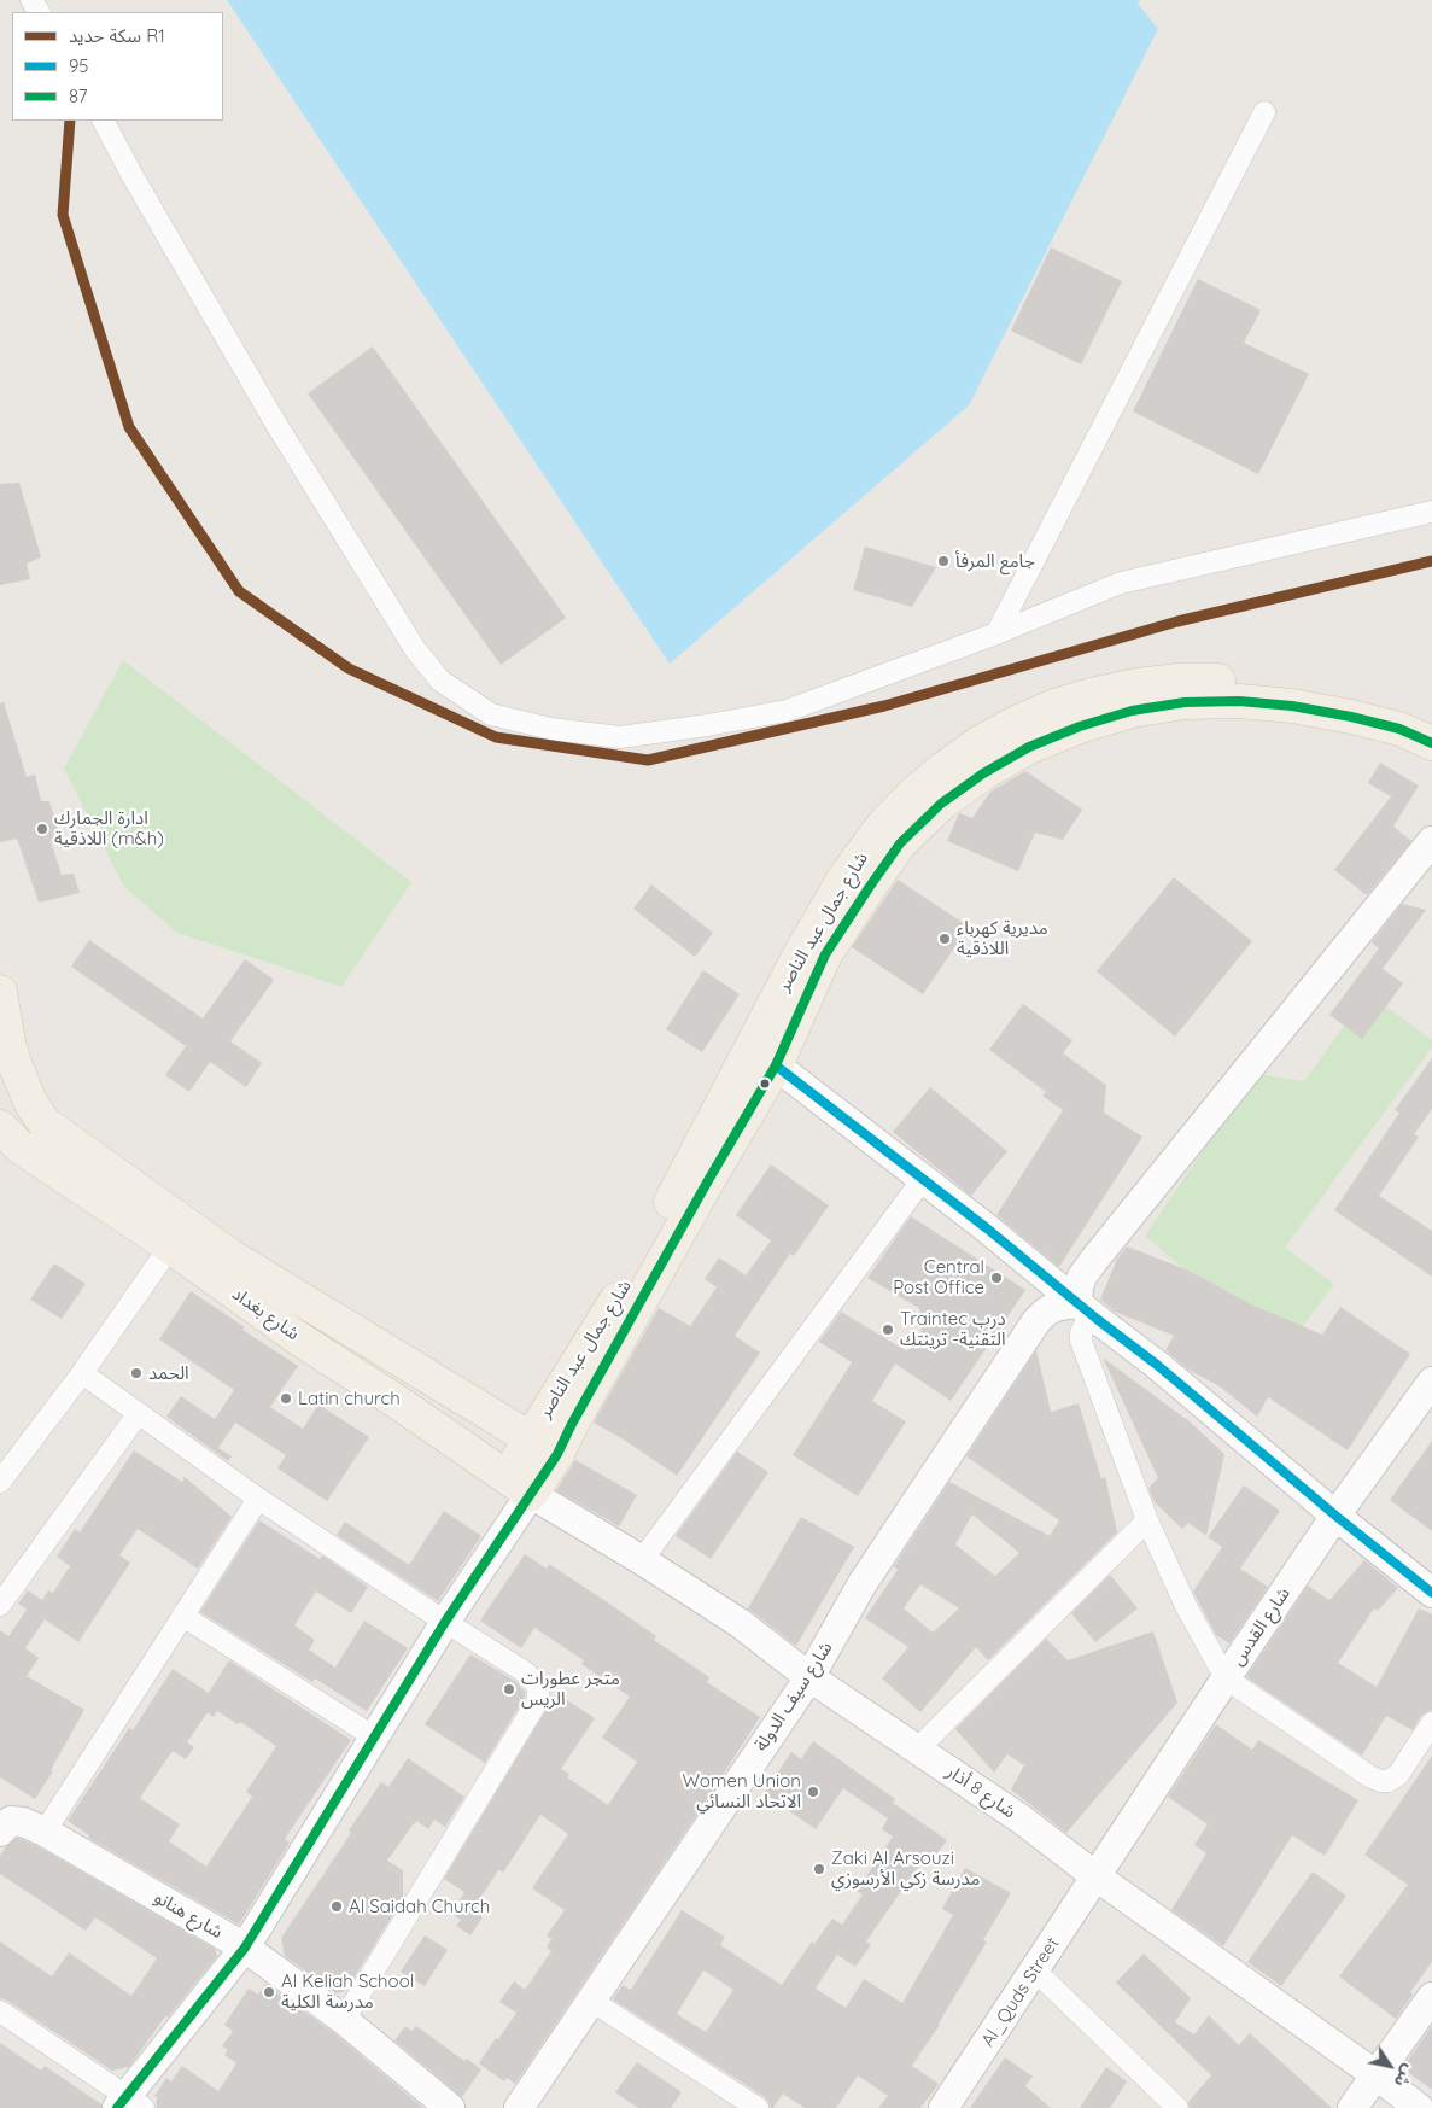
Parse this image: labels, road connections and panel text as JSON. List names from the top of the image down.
{
  "streets": {
    "main road": ["شارع جمال عبد الناصر", "شارع بغداد"],
    "street": [
      "شارع القدس",
      "شارع سيف الدولة",
      "شارع 8 أذار",
      "شارع هنانو",
      "Al_Quds Street"
    ]
  },
  "crossings": [
    ["شارع جمال عبد الناصر", "شارع بغداد"],
    ["شارع جمال عبد الناصر", "شارع 8 أذار"],
    ["شارع بغداد", "شارع 8 أذار"],
    ["شارع القدس", "شارع 8 أذار"],
    ["شارع القدس", "Al_Quds Street"],
    ["شارع سيف الدولة", "شارع 8 أذار"],
    ["شارع 8 أذار", "Al_Quds Street"]
  ],
  "places": [
    "جامع المرفأ",
    "ادارة الجمارك اللاذقية (m&h)",
    "مديرية كهرباء اللاذقية",
    "Central Post Office",
    "Traintec درب التقنية- ترينتك",
    "الحمد",
    "Latin church",
    "متجر عطورات الريس",
    "Women Union الاتحاد النسائي",
    "Zaki Al Arsouzi مدرسة زكي الأرسوزي",
    "Al Saidah Church",
    "Al Keliah School مدرسة الكلية"
  ],
  "lines": ["rail line R1", "transit line 87", "transit line 95"],
  "legend": ["سكة حديد R1", "95", "87"],
  "north": "bottom right"
}
